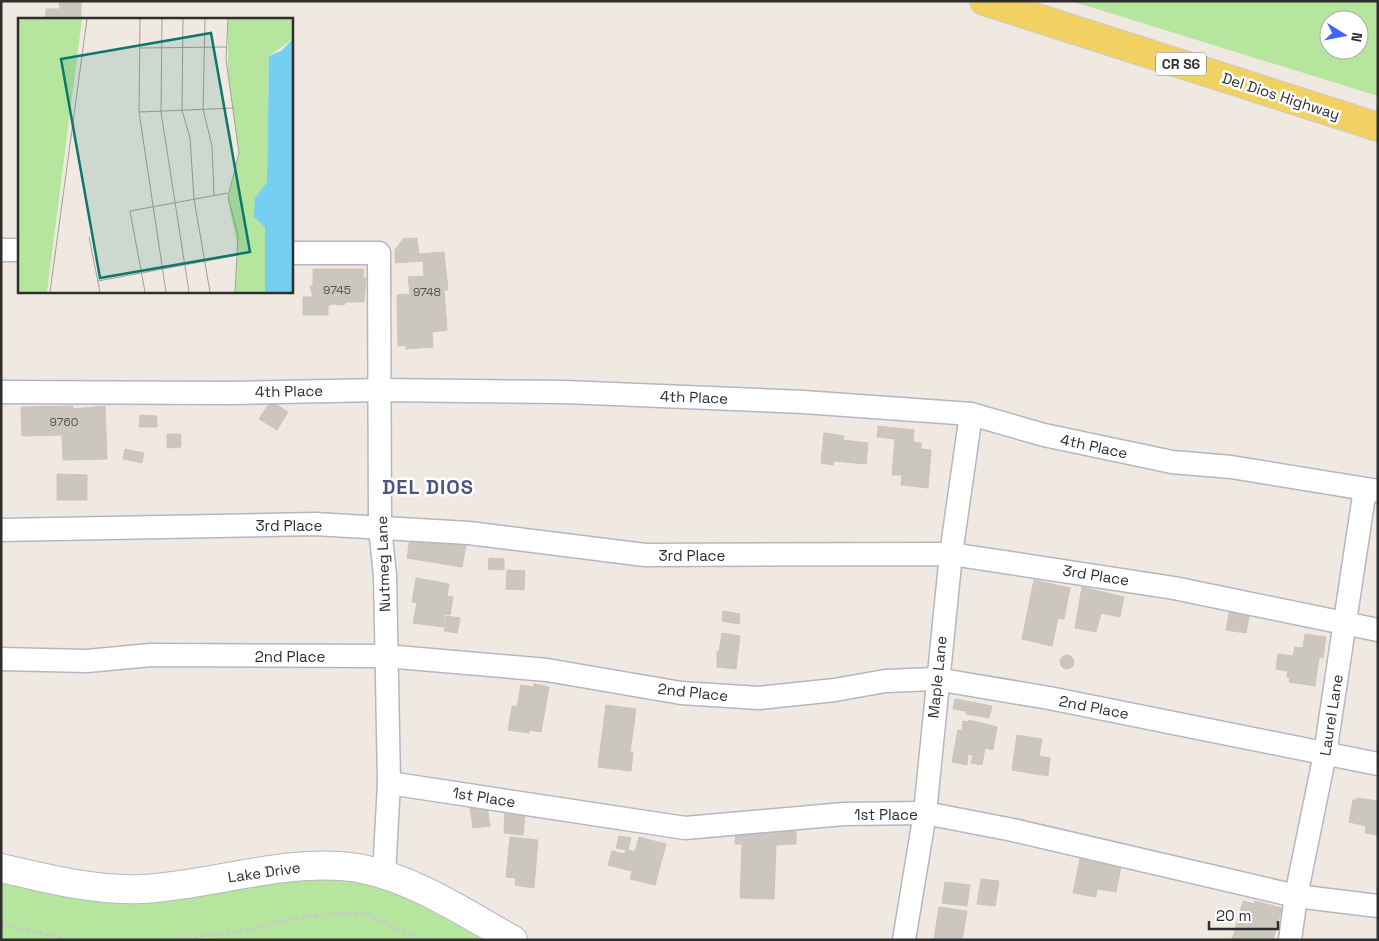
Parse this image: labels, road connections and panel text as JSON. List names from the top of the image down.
{
  "streets": {
    "main road": ["CR S6", "Del Dios Highway"],
    "street": [
      "4th Place",
      "3rd Place",
      "Nutmeg Lane",
      "2nd Place",
      "Maple Lane",
      "Laurel Lane",
      "1st Place",
      "Lake Drive"
    ]
  },
  "crossings": [
    ["4th Place", "Nutmeg Lane"],
    ["4th Place", "Maple Lane"],
    ["4th Place", "Laurel Lane"],
    ["3rd Place", "Nutmeg Lane"],
    ["3rd Place", "Maple Lane"],
    ["3rd Place", "Laurel Lane"],
    ["Nutmeg Lane", "2nd Place"],
    ["Nutmeg Lane", "1st Place"],
    ["Nutmeg Lane", "Lake Drive"],
    ["2nd Place", "Maple Lane"],
    ["2nd Place", "Laurel Lane"],
    ["Maple Lane", "1st Place"],
    ["Laurel Lane", "1st Place"]
  ],
  "districts": ["DEL DIOS"],
  "house_numbers": ["9745", "9748", "9760"],
  "scale_bar": "20 m",
  "north": "right"
}
